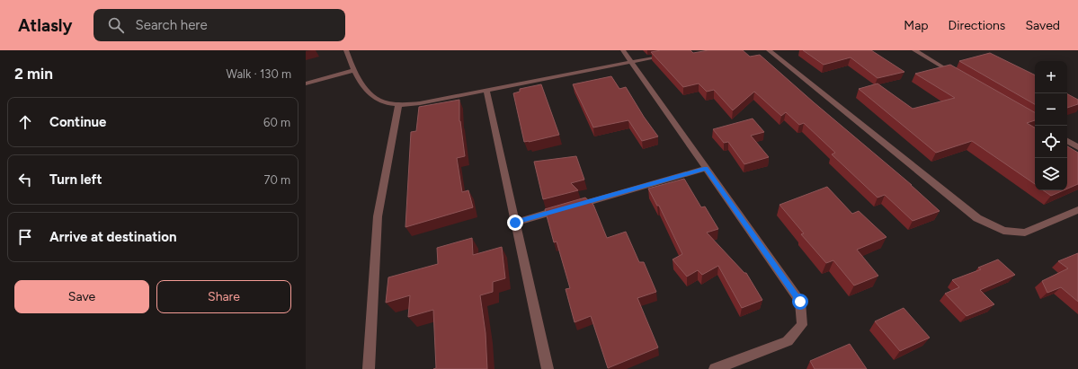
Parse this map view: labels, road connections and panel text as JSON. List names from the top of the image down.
{
  "page": {
    "header": "Atlasly",
    "search": "Search here",
    "nav": ["Map", "Directions", "Saved"],
    "heading": ["2 min", "Walk · 130 m"],
    "map_buttons": ["+", "−"],
    "list": [
      ["Continue", "60 m"],
      ["Turn left", "70 m"],
      "Arrive at destination"
    ],
    "buttons": ["Save", "Share"]
  }
}
